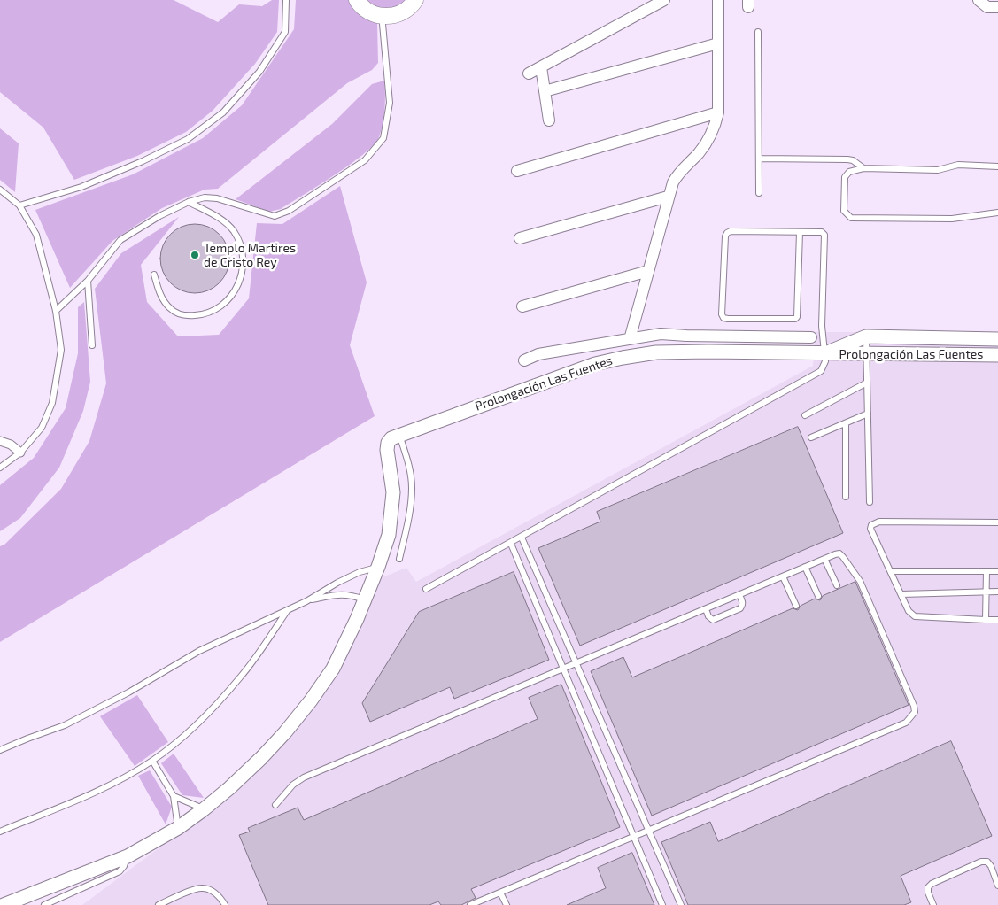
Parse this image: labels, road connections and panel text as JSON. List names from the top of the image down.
{
  "streets": {
    "street": ["Prolongación Las Fuentes"]
  },
  "places": ["Templo Martires de Cristo Rey"]
}
